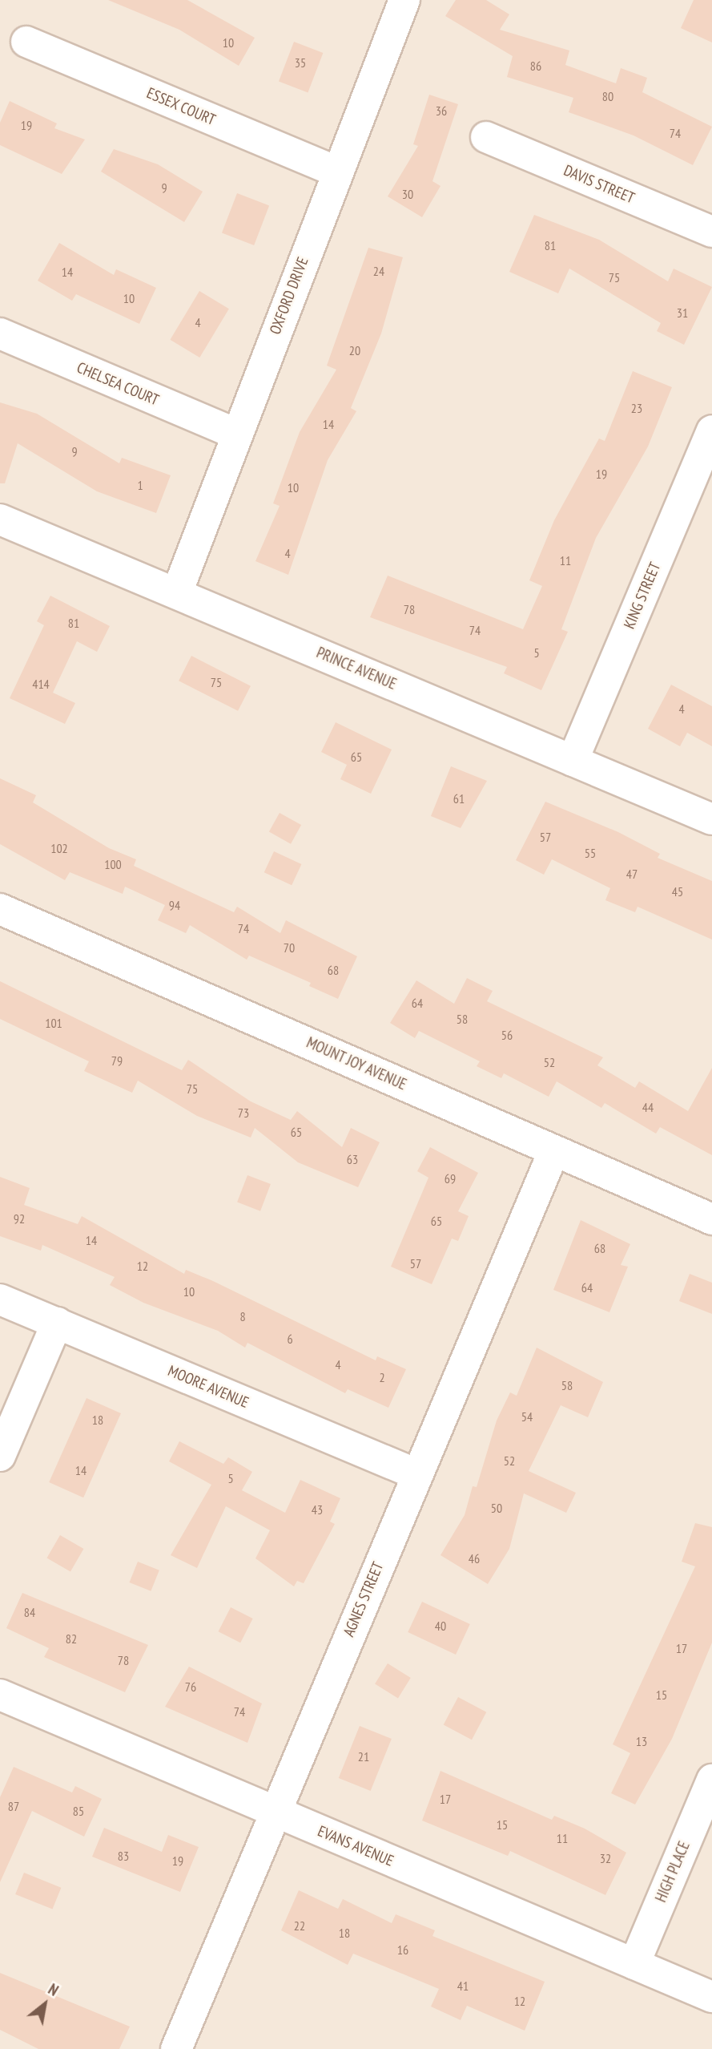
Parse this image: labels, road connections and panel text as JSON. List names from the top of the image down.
{
  "streets": {
    "street": [
      "ESSEX COURT",
      "DAVIS STREET",
      "OXFORD DRIVE",
      "CHELSEA COURT",
      "KING STREET",
      "PRINCE AVENUE",
      "MOUNT JOY AVENUE",
      "MOORE AVENUE",
      "AGNES STREET",
      "EVANS AVENUE",
      "HIGH PLACE"
    ]
  },
  "crossings": [
    ["ESSEX COURT", "OXFORD DRIVE"],
    ["OXFORD DRIVE", "CHELSEA COURT"],
    ["OXFORD DRIVE", "PRINCE AVENUE"],
    ["KING STREET", "PRINCE AVENUE"],
    ["MOUNT JOY AVENUE", "AGNES STREET"],
    ["MOORE AVENUE", "AGNES STREET"],
    ["AGNES STREET", "EVANS AVENUE"],
    ["EVANS AVENUE", "HIGH PLACE"]
  ],
  "house_numbers": [
    "10",
    "35",
    "86",
    "80",
    "36",
    "19",
    "74",
    "9",
    "30",
    "81",
    "24",
    "14",
    "75",
    "10",
    "31",
    "4",
    "20",
    "23",
    "14",
    "9",
    "19",
    "1",
    "10",
    "4",
    "11",
    "78",
    "81",
    "74",
    "5",
    "75",
    "414",
    "4",
    "65",
    "61",
    "57",
    "102",
    "55",
    "100",
    "47",
    "45",
    "94",
    "74",
    "70",
    "68",
    "64",
    "58",
    "101",
    "56",
    "79",
    "52",
    "75",
    "44",
    "73",
    "65",
    "63",
    "69",
    "92",
    "65",
    "14",
    "68",
    "57",
    "12",
    "64",
    "10",
    "8",
    "6",
    "4",
    "2",
    "58",
    "54",
    "18",
    "52",
    "14",
    "5",
    "50",
    "43",
    "46",
    "84",
    "40",
    "82",
    "17",
    "78",
    "76",
    "15",
    "74",
    "13",
    "21",
    "17",
    "87",
    "85",
    "15",
    "11",
    "83",
    "32",
    "19",
    "22",
    "18",
    "16",
    "41",
    "12"
  ],
  "north": "top right"
}
